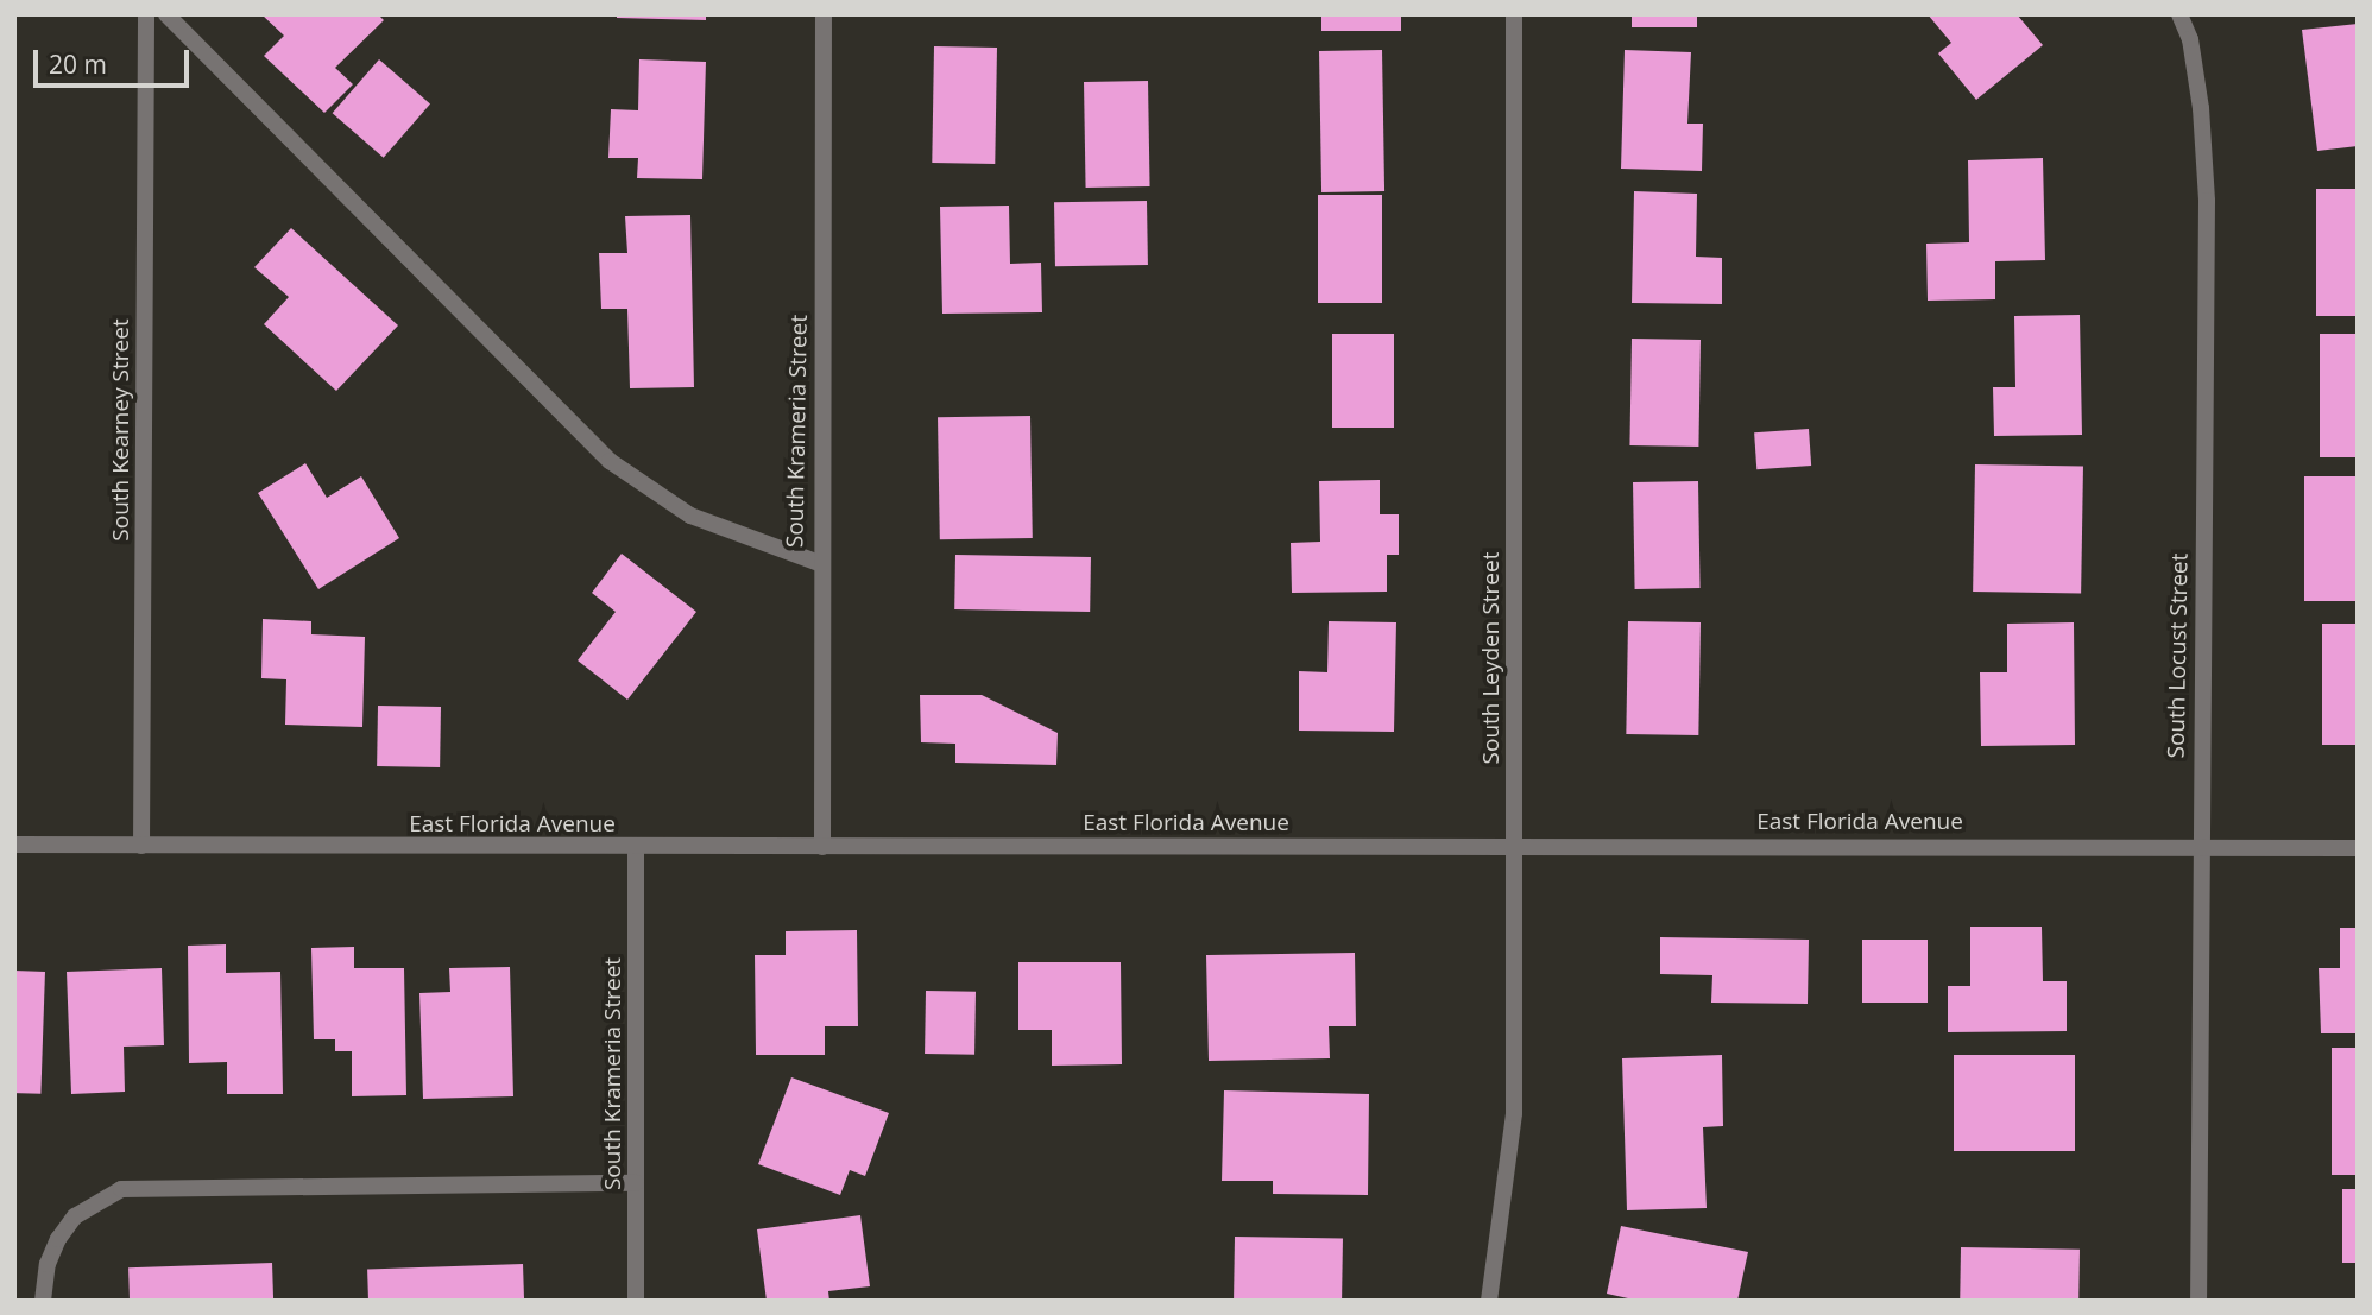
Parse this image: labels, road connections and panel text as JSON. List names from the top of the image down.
{
  "streets": {
    "street": [
      "South Kearney Street",
      "South Krameria Street",
      "South Locust Street",
      "South Leyden Street",
      "East Florida Avenue"
    ]
  },
  "crossings": [
    ["South Kearney Street", "East Florida Avenue"],
    ["South Krameria Street", "East Florida Avenue"],
    ["South Locust Street", "East Florida Avenue"],
    ["South Leyden Street", "East Florida Avenue"]
  ],
  "scale_bar": "20 m"
}
